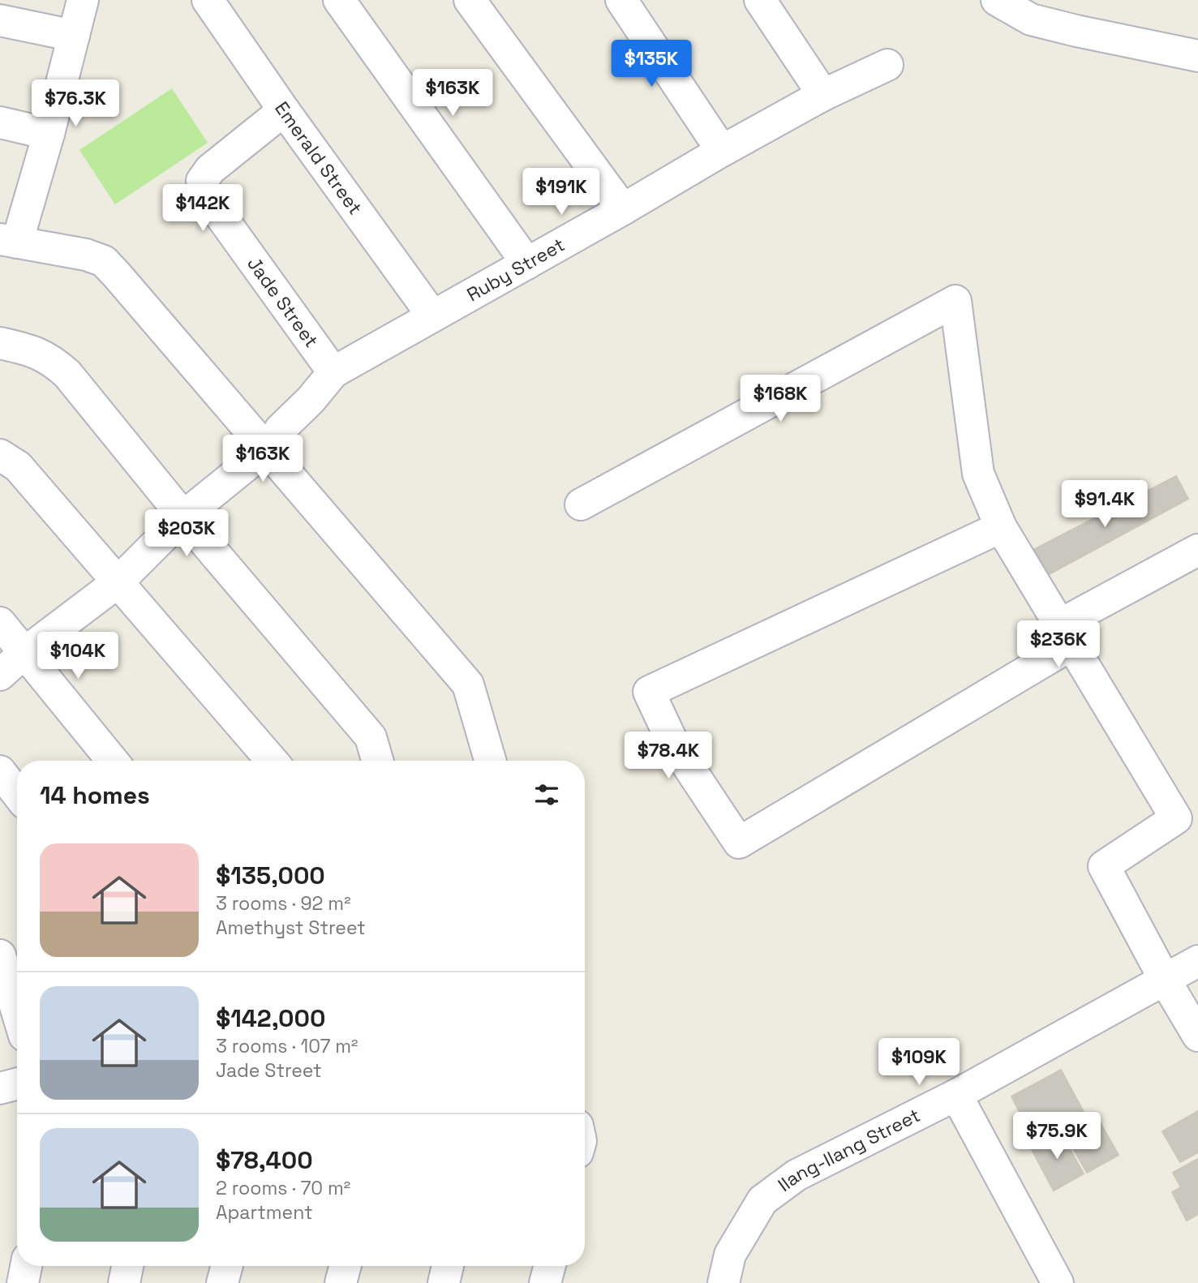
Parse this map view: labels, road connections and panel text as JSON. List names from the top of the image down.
{
  "streets": {
    "street": [
      "Emerald Street",
      "Ruby Street",
      "Jade Street",
      "Ilang-Ilang Street"
    ]
  },
  "crossings": [
    ["Emerald Street", "Ruby Street"],
    ["Emerald Street", "Jade Street"],
    ["Ruby Street", "Jade Street"]
  ],
  "page": {
    "price": [
      "$135K",
      "$163K",
      "$76.3K",
      "$191K",
      "$142K",
      "$168K",
      "$163K",
      "$91.4K",
      "$203K",
      "$236K",
      "$104K",
      "$78.4K",
      "$109K",
      "$75.9K"
    ],
    "heading": "14 homes",
    "list": [
      {
        "name": "$135,000",
        "note": "3 rooms · 92 m² · Amethyst Street"
      },
      {
        "name": "$142,000",
        "note": "3 rooms · 107 m² · Jade Street"
      },
      {
        "name": "$78,400",
        "note": "2 rooms · 70 m² · Apartment"
      }
    ]
  }
}
